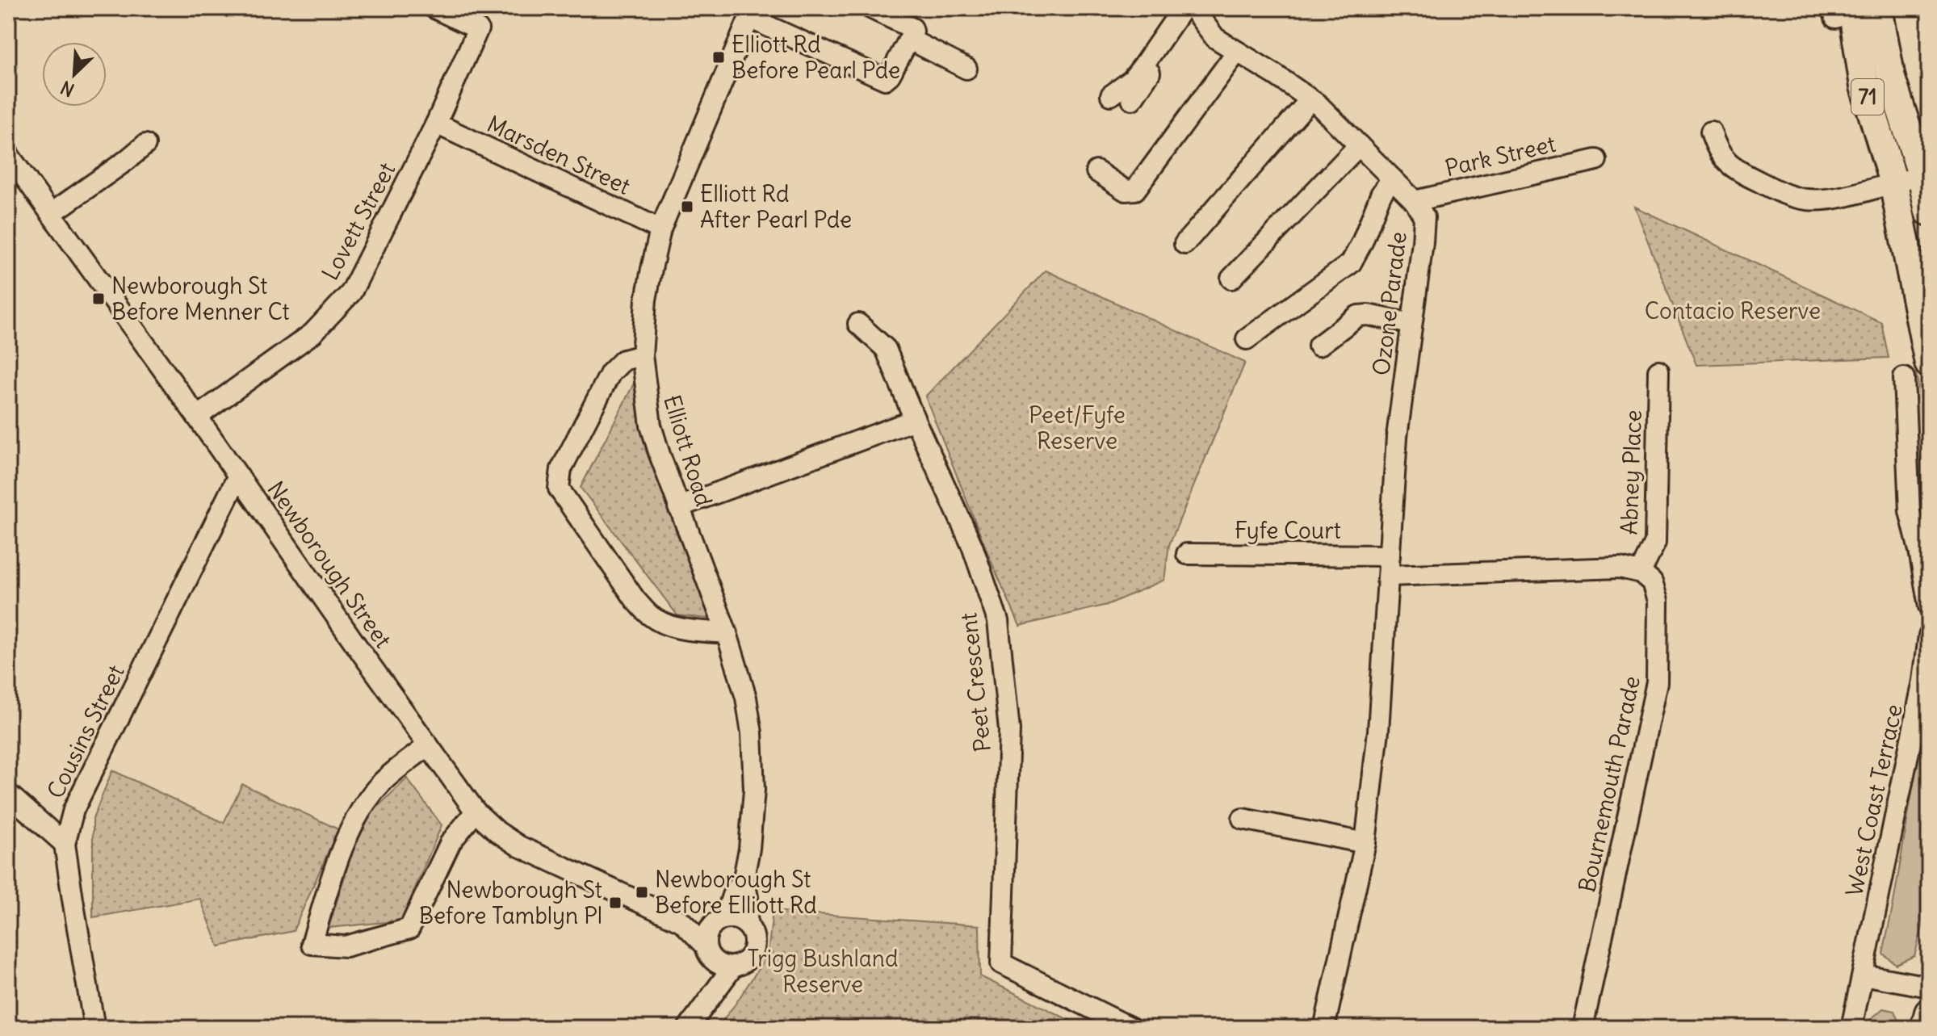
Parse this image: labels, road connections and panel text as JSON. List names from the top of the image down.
{
  "streets": {
    "highway": ["71"],
    "street": [
      "Marsden Street",
      "Park Street",
      "Lovett Street",
      "Ozone Parade",
      "Elliott Road",
      "Abney Place",
      "Fyfe Court",
      "Newborough Street",
      "Peet Crescent",
      "Cousins Street",
      "Bournemouth Parade",
      "West Coast Terrace"
    ]
  },
  "crossings": [
    ["Marsden Street", "Lovett Street"],
    ["Marsden Street", "Elliott Road"],
    ["Park Street", "Ozone Parade"],
    ["Lovett Street", "Newborough Street"],
    ["Ozone Parade", "Fyfe Court"],
    ["Elliott Road", "Newborough Street"],
    ["Abney Place", "Bournemouth Parade"],
    ["Newborough Street", "Cousins Street"]
  ],
  "parks": ["Contacio Reserve", "Peet/Fyfe Reserve", "Trigg Bushland Reserve"],
  "places": {
    "transit": [
      "Elliott Rd Before Pearl Pde",
      "Elliott Rd After Pearl Pde",
      "Newborough St Before Menner Ct",
      "Newborough St Before Elliott Rd",
      "Newborough St Before Tamblyn Pl"
    ]
  },
  "north": "bottom left"
}
